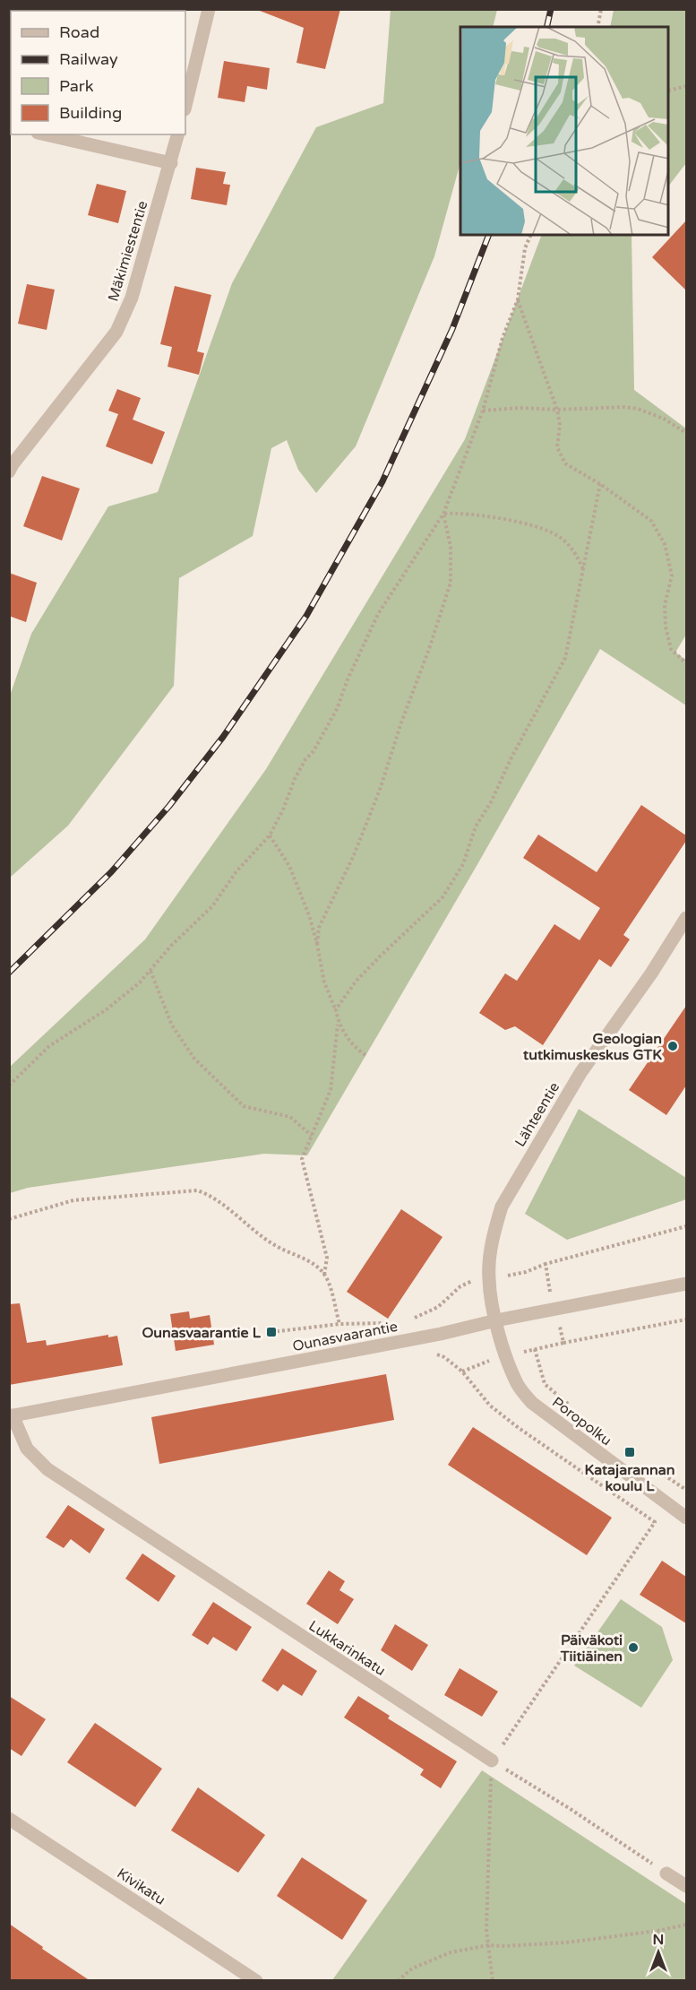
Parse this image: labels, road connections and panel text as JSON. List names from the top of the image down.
{
  "streets": {
    "street": [
      "Mäkimiestentie",
      "Lähteentie",
      "Ounasvaarantie",
      "Poropolku",
      "Lukkarinkatu",
      "Kivikatu"
    ]
  },
  "crossings": [
    ["Lähteentie", "Ounasvaarantie"],
    ["Lähteentie", "Poropolku"],
    ["Ounasvaarantie", "Poropolku"],
    ["Ounasvaarantie", "Lukkarinkatu"]
  ],
  "places": {
    "other": ["Geologian tutkimuskeskus GTK", "Päiväkoti Tiitiäinen"],
    "transit": ["Ounasvaarantie L", "Katajarannan koulu L"]
  },
  "legend": [
    "Road",
    "Railway",
    "Park",
    "Building"
  ],
  "north": "top"
}
